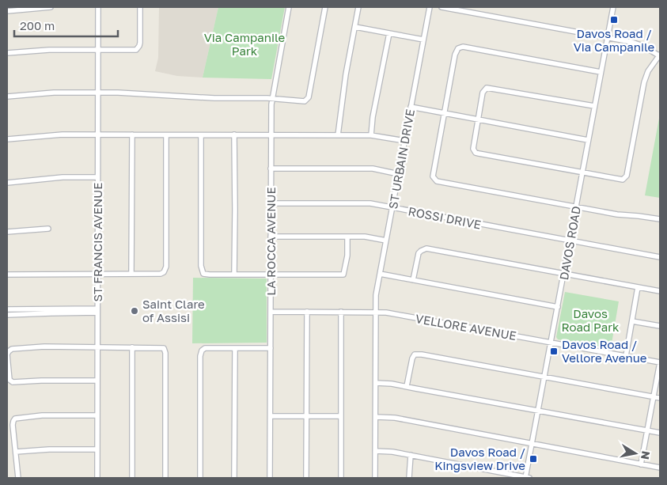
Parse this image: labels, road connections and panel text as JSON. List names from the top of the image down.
{
  "streets": {
    "street": [
      "ST URBAIN DRIVE",
      "ROSSI DRIVE",
      "LA ROCCA AVENUE",
      "ST FRANCIS AVENUE",
      "DAVOS ROAD",
      "VELLORE AVENUE"
    ]
  },
  "crossings": [
    ["ST URBAIN DRIVE", "ROSSI DRIVE"],
    ["ST URBAIN DRIVE", "VELLORE AVENUE"],
    ["ROSSI DRIVE", "LA ROCCA AVENUE"],
    ["ROSSI DRIVE", "DAVOS ROAD"],
    ["LA ROCCA AVENUE", "VELLORE AVENUE"],
    ["DAVOS ROAD", "VELLORE AVENUE"]
  ],
  "parks": ["Via Campanile Park", "Davos Road Park"],
  "places": {
    "transit": ["Davos Road / Via Campanile", "Davos Road / Vellore Avenue", "Davos Road / Kingsview Drive"],
    "other": ["Saint Clare of Assisi"]
  },
  "scale_bar": "200 m",
  "north": "right"
}
